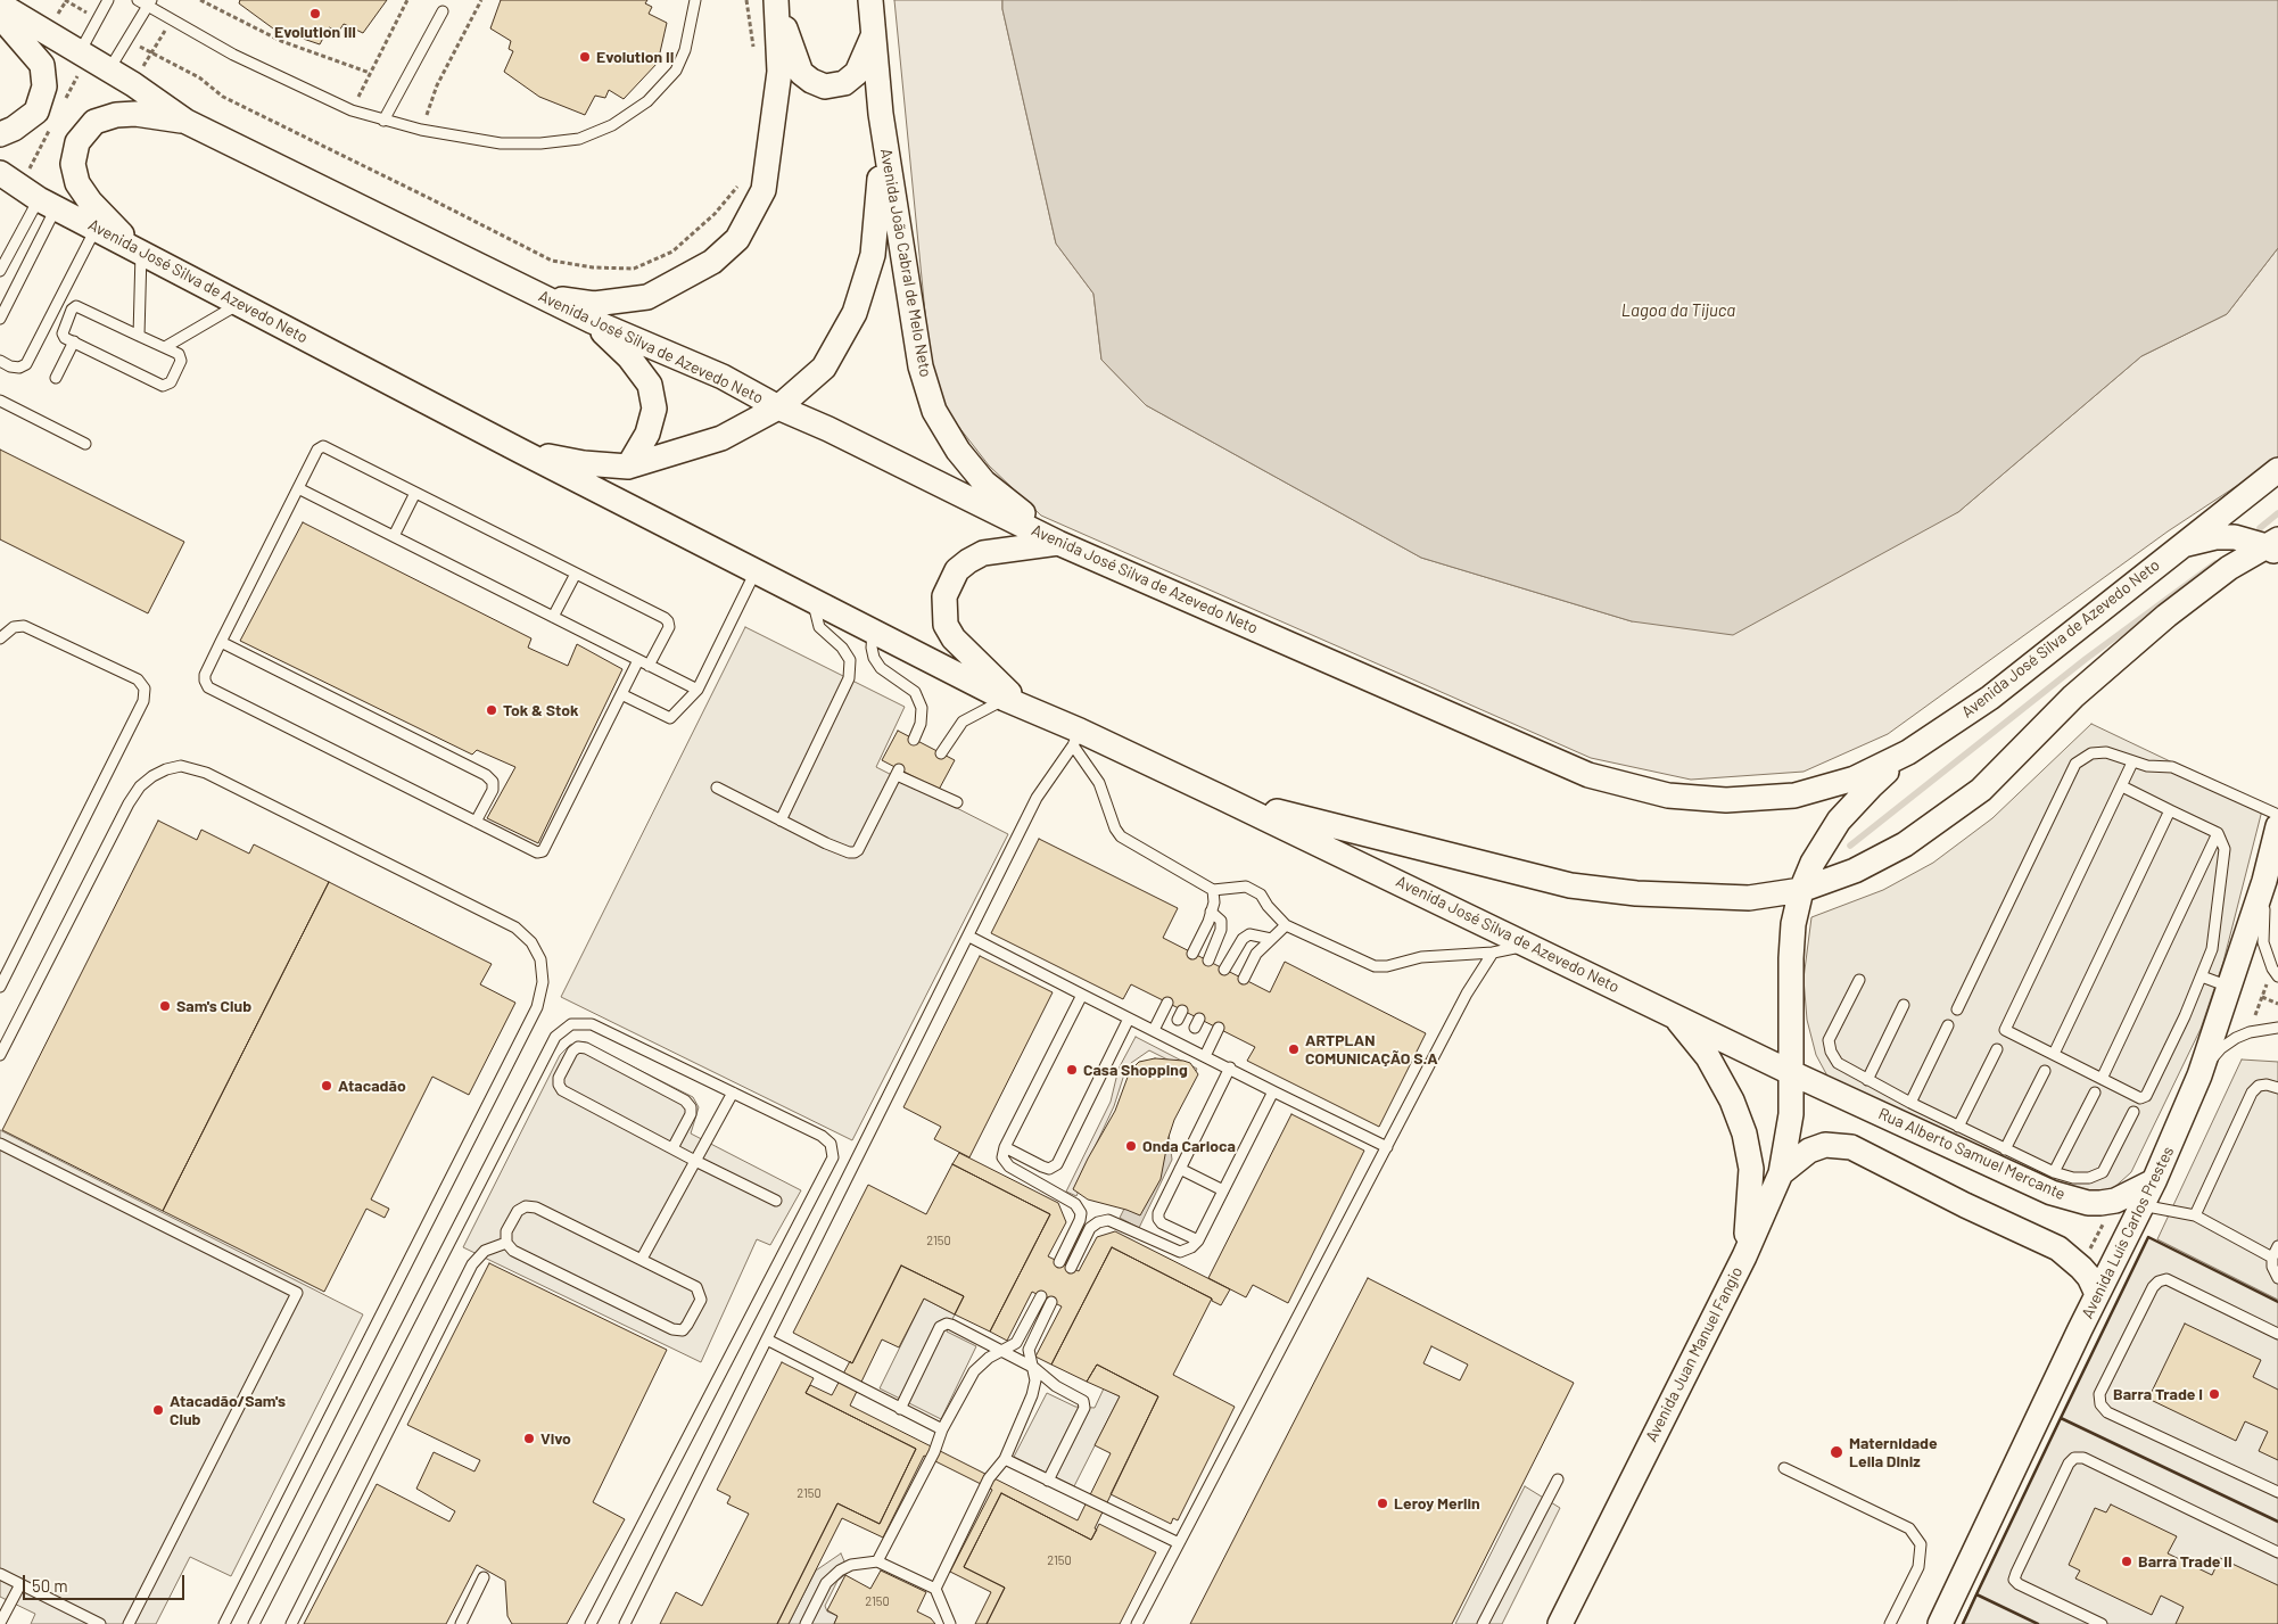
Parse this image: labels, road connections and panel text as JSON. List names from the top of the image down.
{
  "streets": {
    "street": [
      "Avenida João Cabral de Melo Neto",
      "Avenida José Silva de Azevedo Neto",
      "Rua Alberto Samuel Mercante",
      "Avenida Luís Carlos Prestes",
      "Avenida Juan Manuel Fangio"
    ]
  },
  "crossings": [
    ["Avenida João Cabral de Melo Neto", "Avenida José Silva de Azevedo Neto"],
    ["Avenida José Silva de Azevedo Neto", "Rua Alberto Samuel Mercante"],
    ["Avenida José Silva de Azevedo Neto", "Avenida Juan Manuel Fangio"],
    ["Rua Alberto Samuel Mercante", "Avenida Luís Carlos Prestes"],
    ["Rua Alberto Samuel Mercante", "Avenida Juan Manuel Fangio"]
  ],
  "water": ["Lagoa da Tijuca"],
  "places": [
    "Evolution III",
    "Evolution II",
    "Tok & Stok",
    "Sam's Club",
    "ARTPLAN COMUNICAÇÃO S.A",
    "Casa Shopping",
    "Atacadão",
    "Onda Carioca",
    "Barra Trade I",
    "Atacadão/Sam's Club",
    "Vivo",
    "Maternidade Leila Diniz",
    "Leroy Merlin",
    "Barra Trade II"
  ],
  "house_numbers": [
    "2150",
    "2150",
    "2150",
    "2150"
  ],
  "scale_bar": "50 m"
}
